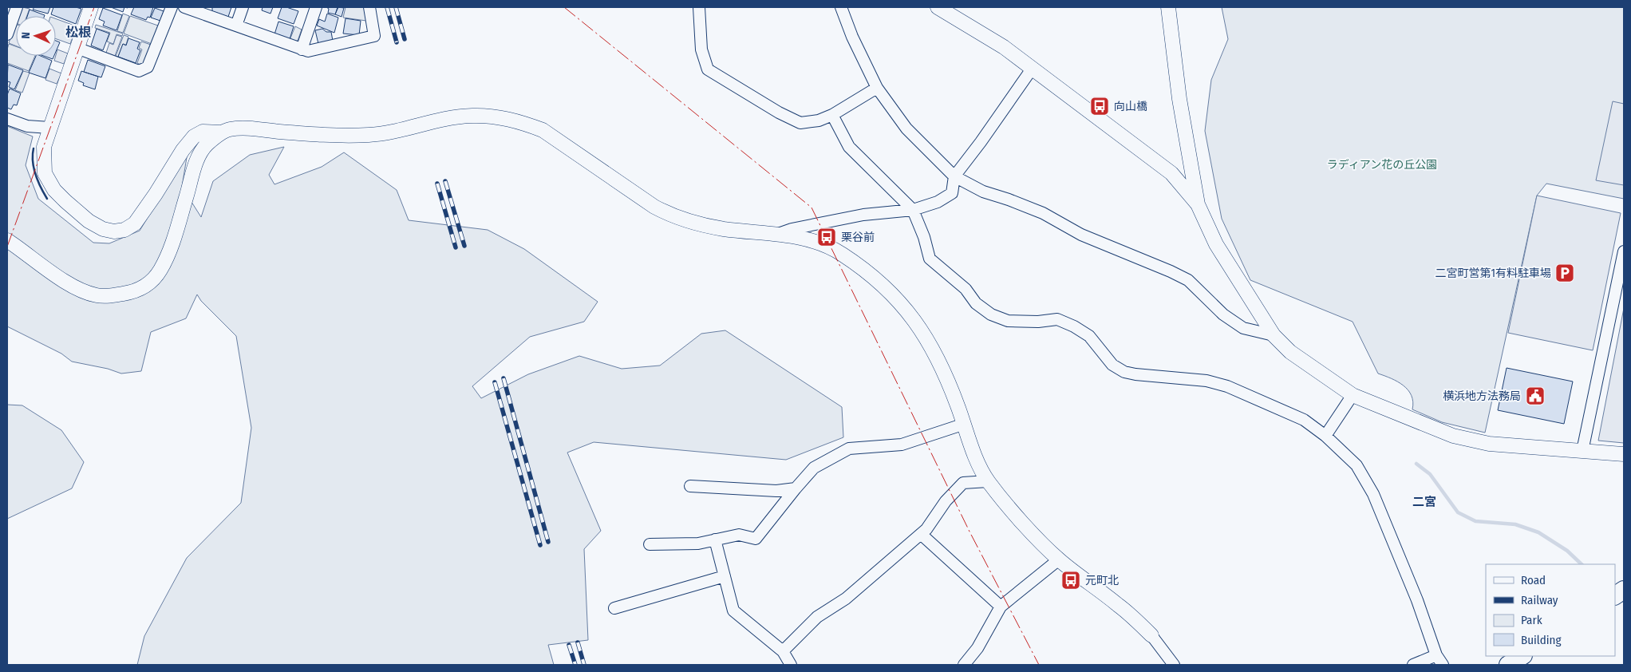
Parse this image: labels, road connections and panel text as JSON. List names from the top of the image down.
{
  "districts": ["松根", "二宮"],
  "parks": ["ラディアン花の丘公園"],
  "places": {
    "bus stop": ["向山橋", "栗谷前", "元町北"],
    "parking": ["二宮町営第1有料駐車場"],
    "public building": ["横浜地方法務局"]
  },
  "legend": [
    "Road",
    "Railway",
    "Park",
    "Building"
  ],
  "north": "left"
}
